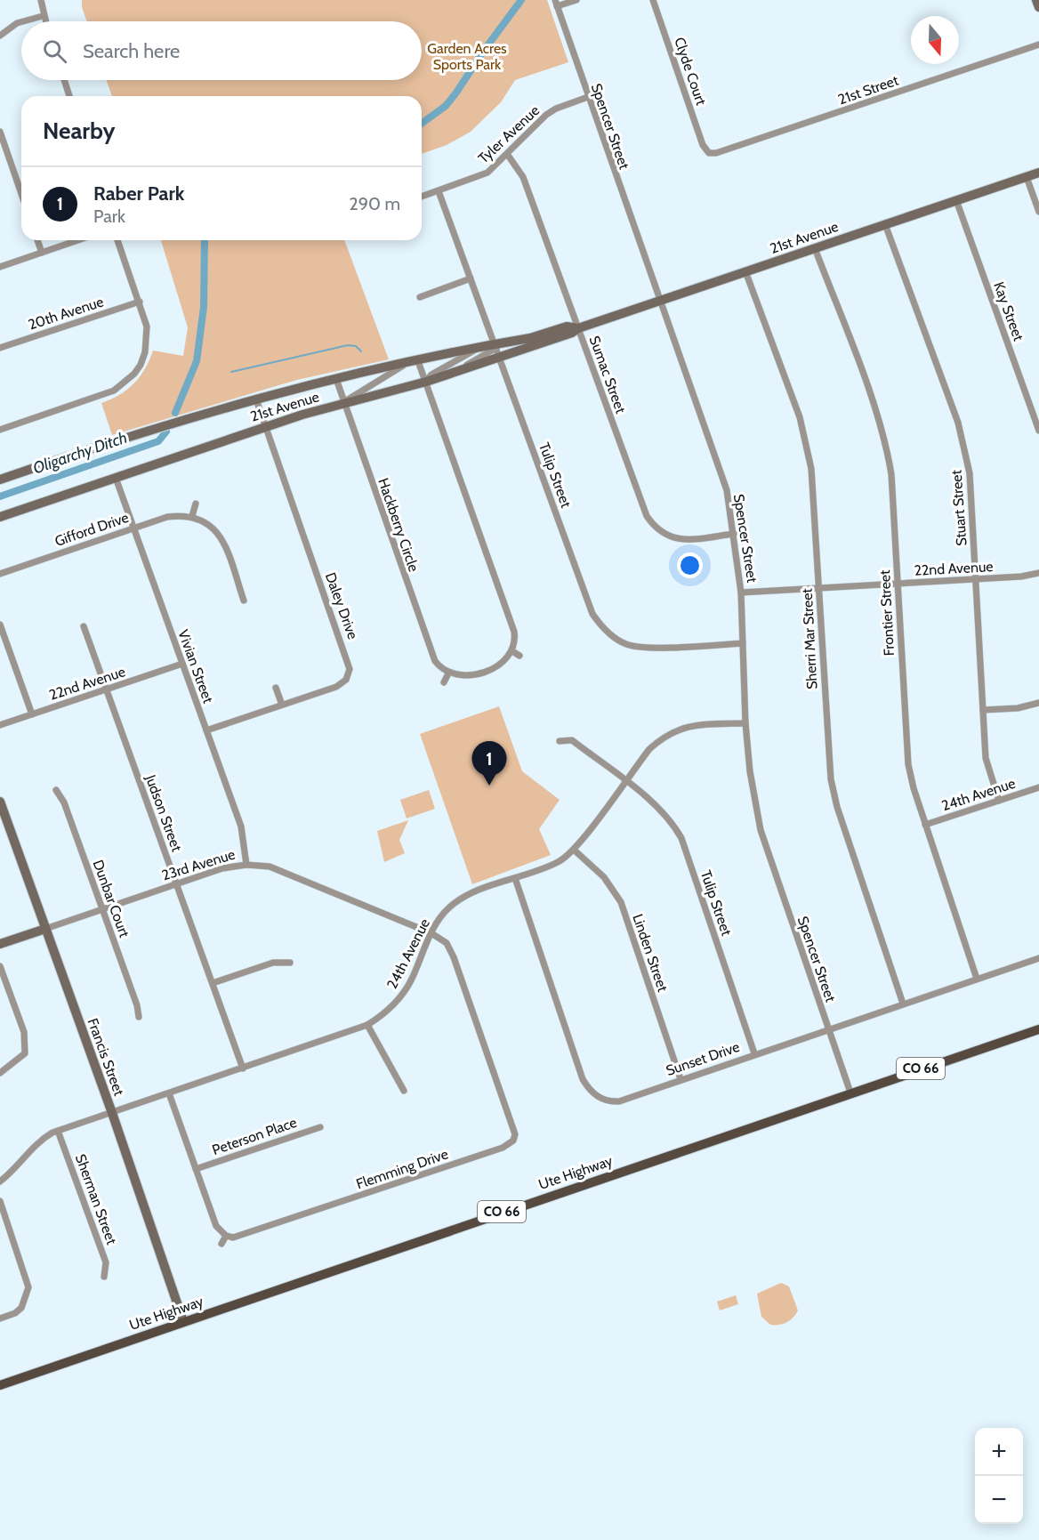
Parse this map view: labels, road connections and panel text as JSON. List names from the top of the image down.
{
  "streets": {
    "main road": ["CO 66", "Ute Highway"],
    "street": [
      "Clyde Court",
      "21st Street",
      "Spencer Street",
      "Tyler Avenue",
      "21st Avenue",
      "Kay Street",
      "20th Avenue",
      "Sumac Street",
      "Tulip Street",
      "Stuart Street",
      "Hackberry Circle",
      "Gifford Drive",
      "22nd Avenue",
      "Daley Drive",
      "Frontier Street",
      "Sherri Mar Street",
      "Vivian Street",
      "24th Avenue",
      "Judson Street",
      "23rd Avenue",
      "Dunbar Court",
      "Linden Street",
      "Francis Street",
      "Sunset Drive",
      "Peterson Place",
      "Flemming Drive",
      "Sherman Street"
    ]
  },
  "crossings": [
    ["Clyde Court", "21st Street"],
    ["Spencer Street", "Tyler Avenue"],
    ["Spencer Street", "21st Avenue"],
    ["Spencer Street", "Sumac Street"],
    ["Spencer Street", "Tulip Street"],
    ["Spencer Street", "22nd Avenue"],
    ["Spencer Street", "24th Avenue"],
    ["Spencer Street", "Sunset Drive"],
    ["Spencer Street", "Ute Highway"],
    ["Tyler Avenue", "Sumac Street"],
    ["Tyler Avenue", "Tulip Street"],
    ["21st Avenue", "Kay Street"],
    ["21st Avenue", "Sumac Street"],
    ["21st Avenue", "Tulip Street"],
    ["21st Avenue", "Stuart Street"],
    ["21st Avenue", "Hackberry Circle"],
    ["21st Avenue", "Daley Drive"],
    ["21st Avenue", "Frontier Street"],
    ["21st Avenue", "Sherri Mar Street"],
    ["21st Avenue", "Vivian Street"],
    ["Tulip Street", "24th Avenue"],
    ["Tulip Street", "Sunset Drive"],
    ["Stuart Street", "22nd Avenue"],
    ["Stuart Street", "24th Avenue"],
    ["Gifford Drive", "Vivian Street"],
    ["22nd Avenue", "Frontier Street"],
    ["22nd Avenue", "Sherri Mar Street"],
    ["22nd Avenue", "Vivian Street"],
    ["22nd Avenue", "Judson Street"],
    ["Frontier Street", "24th Avenue"],
    ["Frontier Street", "Sunset Drive"],
    ["Sherri Mar Street", "Sunset Drive"],
    ["Vivian Street", "23rd Avenue"],
    ["24th Avenue", "Judson Street"],
    ["24th Avenue", "23rd Avenue"],
    ["24th Avenue", "Linden Street"],
    ["24th Avenue", "Francis Street"],
    ["24th Avenue", "Sunset Drive"],
    ["24th Avenue", "Sherman Street"],
    ["Judson Street", "23rd Avenue"],
    ["23rd Avenue", "Dunbar Court"],
    ["23rd Avenue", "Francis Street"],
    ["Linden Street", "Sunset Drive"],
    ["Francis Street", "Ute Highway"]
  ],
  "water": ["Oligarchy Ditch"],
  "parks": ["Garden Acres Sports Park"],
  "north": "bottom",
  "page": {
    "search": "Search here",
    "heading": "Nearby",
    "list": [
      {
        "mark": "1",
        "name": "Raber Park",
        "note": "Park",
        "value": "290 m"
      }
    ],
    "pins": "1",
    "map_buttons": ["+", "−"]
  }
}
